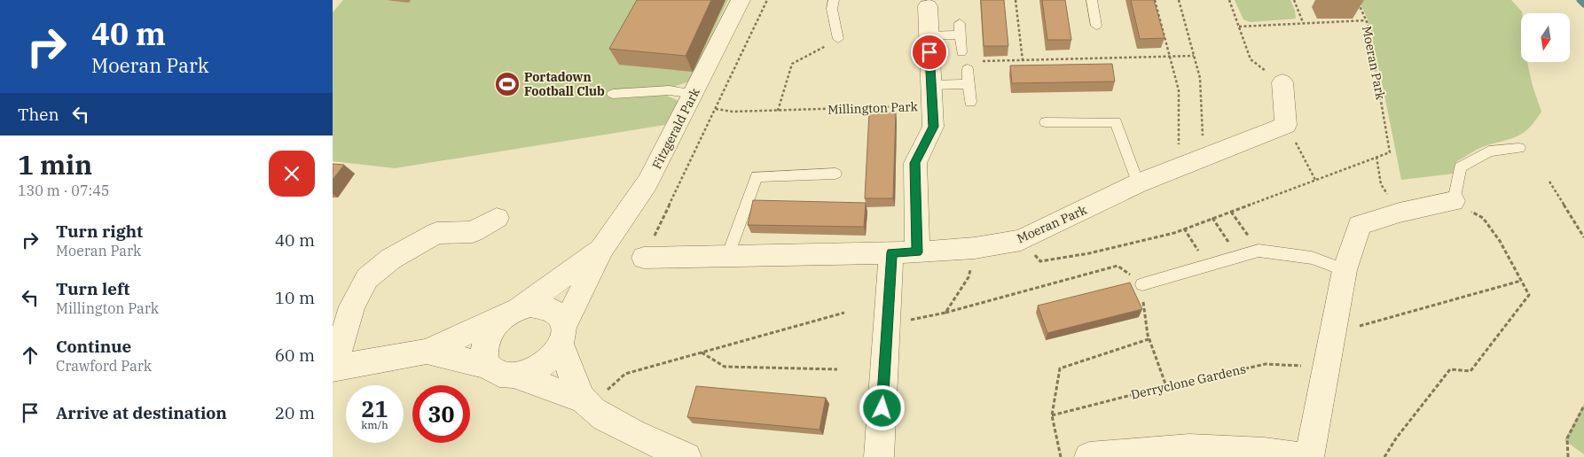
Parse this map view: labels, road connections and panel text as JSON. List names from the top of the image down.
{
  "streets": {
    "street": ["Moeran Park", "Millington Park", "Fitzgerald Park"],
    "path": ["Derryclone Gardens"]
  },
  "crossings": [
    ["Moeran Park", "Millington Park"]
  ],
  "places": {
    "sports": ["Portadown Football Club"]
  },
  "north": "bottom",
  "page": {
    "turn": ["40 m", "Moeran Park"],
    "then": "Then",
    "heading": ["1 min", "130 m · 07:45"],
    "list": [
      {
        "name": "Turn right",
        "note": "Moeran Park",
        "value": "40 m"
      },
      {
        "name": "Turn left",
        "note": "Millington Park",
        "value": "10 m"
      },
      {
        "name": "Continue",
        "note": "Crawford Park",
        "value": "60 m"
      },
      {
        "name": "Arrive at destination",
        "value": "20 m"
      }
    ],
    "speed": "21 km/h",
    "limit": "30"
  }
}
